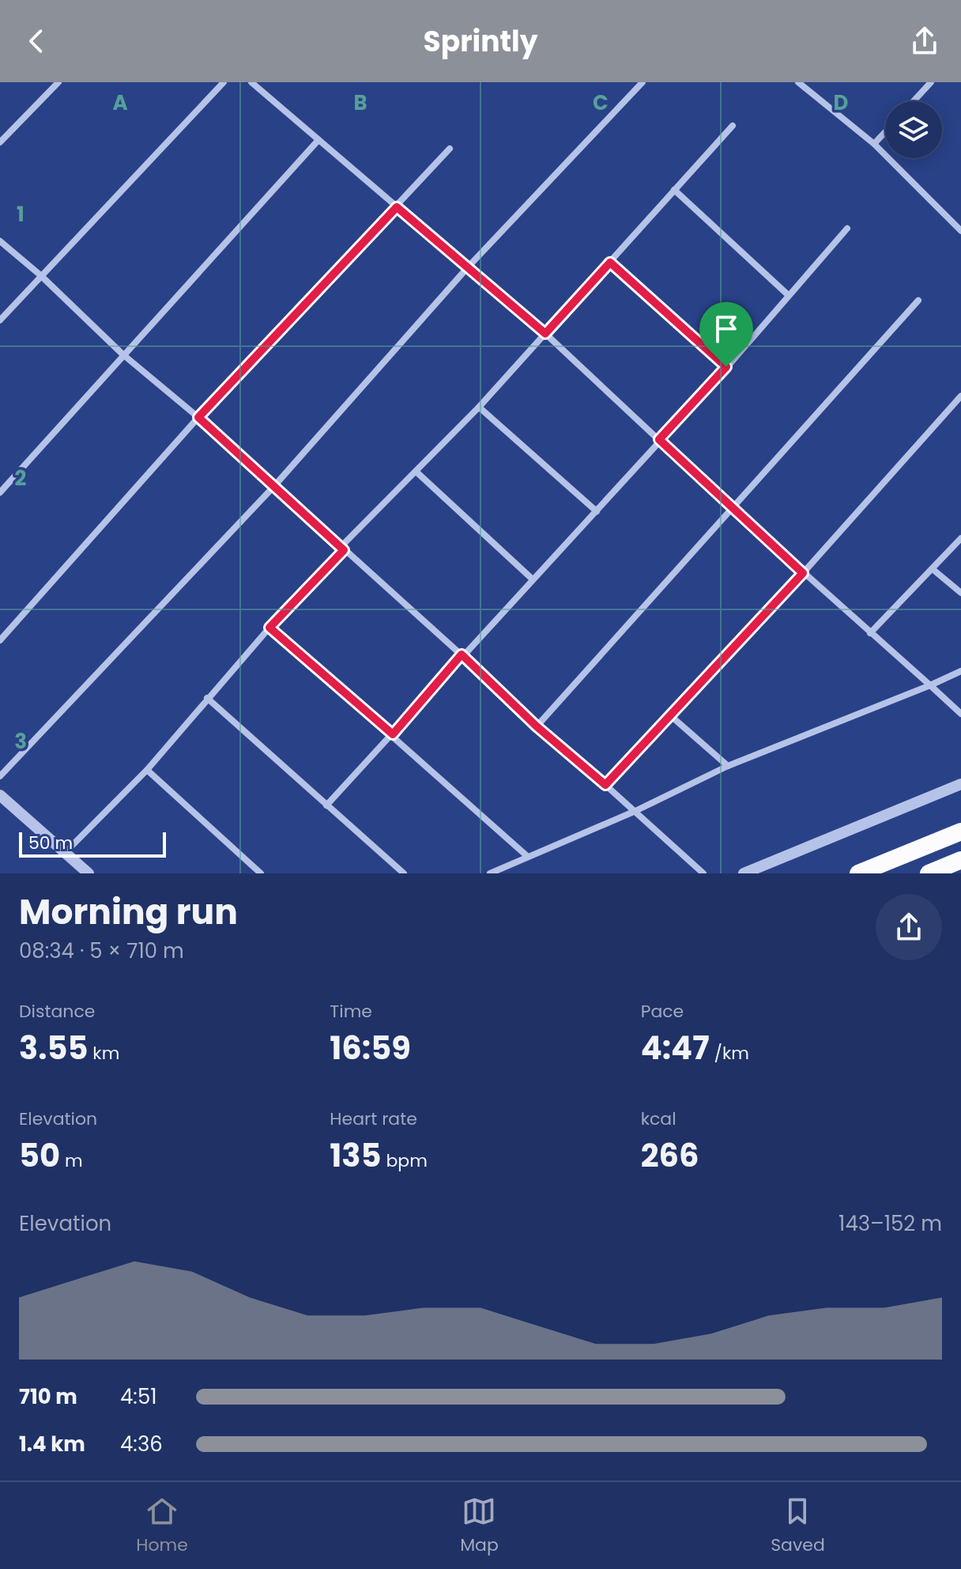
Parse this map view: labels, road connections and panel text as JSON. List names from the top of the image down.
{
  "scale_bar": "50 m",
  "page": {
    "header": "Sprintly",
    "scale": "50 m",
    "heading": ["Morning run", "08:34 · 5 × 710 m"],
    "stats": [
      ["Distance", "3.55 km"],
      ["Time", "16:59"],
      ["Pace", "4:47 /km"],
      ["Elevation", "50 m"],
      ["Heart rate", "135 bpm"],
      ["kcal", "266"]
    ],
    "chart": ["Elevation", "143–152 m"],
    "list": [
      {
        "name": "710 m",
        "note": "4:51"
      },
      {
        "name": "1.4 km",
        "note": "4:36"
      }
    ],
    "tabs": ["Home", "Map", "Saved"]
  },
  "grid": {
    "columns": [
      "A",
      "B",
      "C",
      "D"
    ],
    "rows": ["1", "2", "3"]
  }
}
